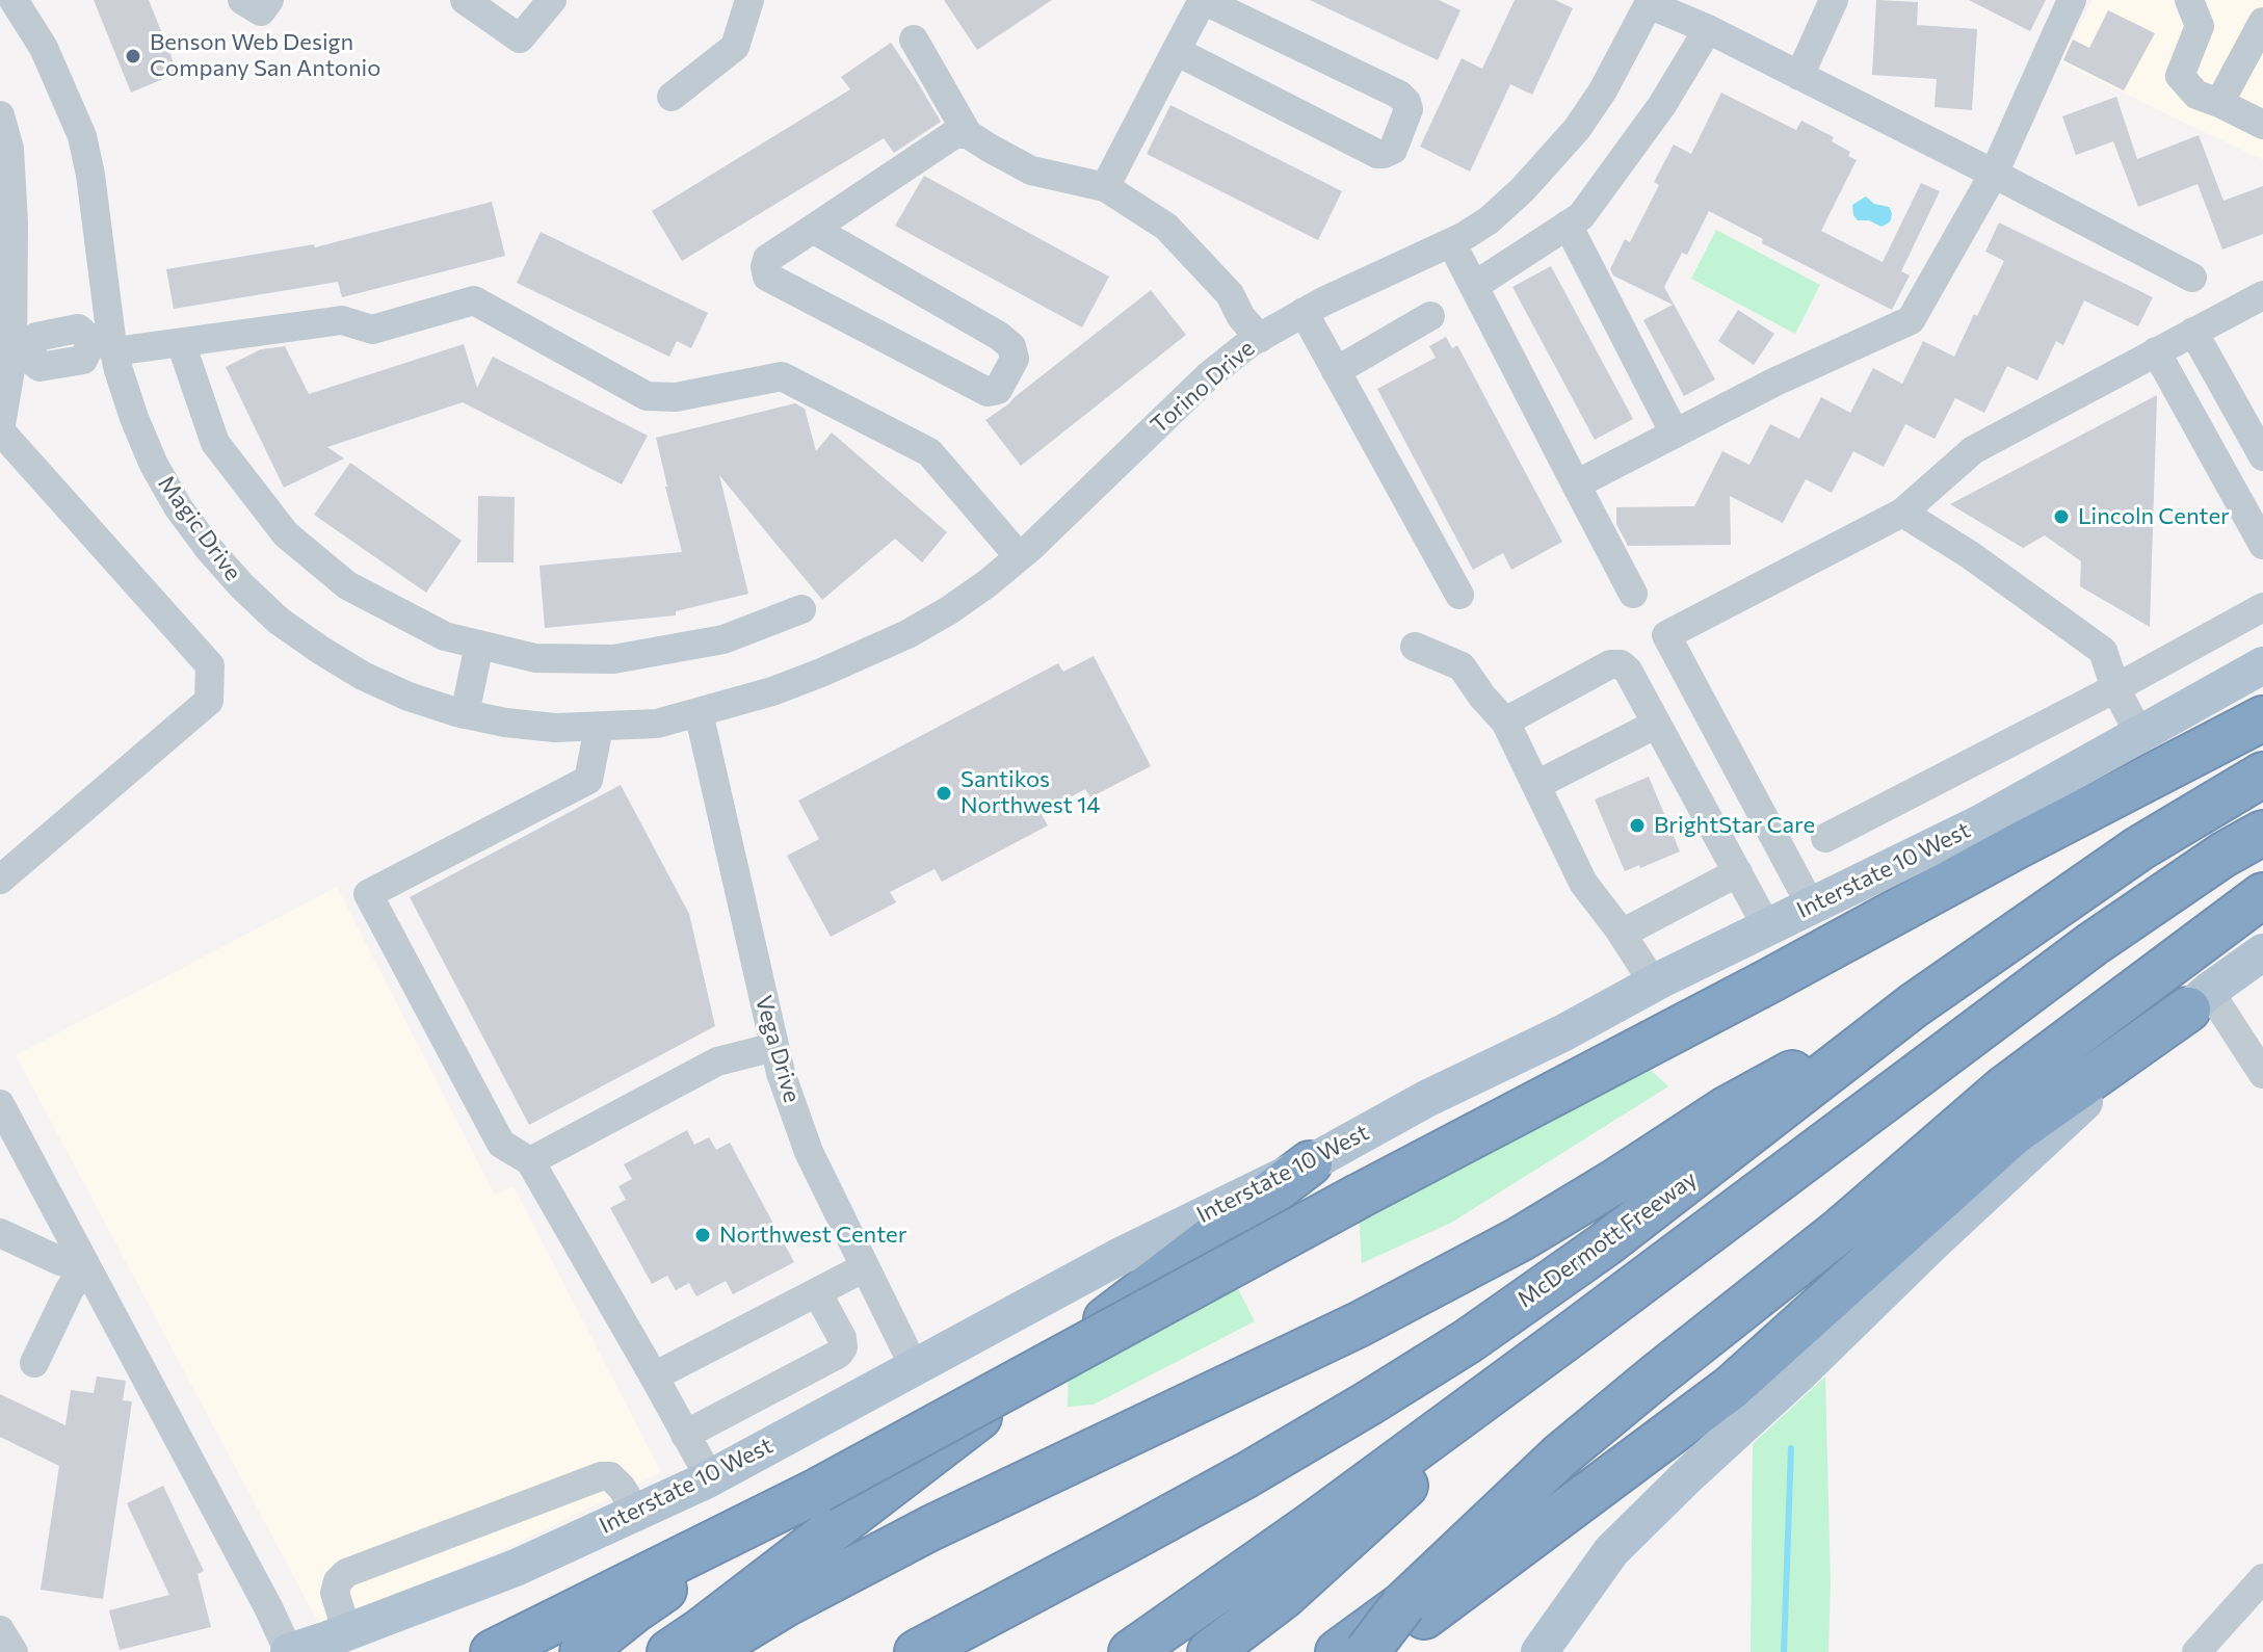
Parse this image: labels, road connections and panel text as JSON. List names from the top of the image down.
{
  "streets": {
    "highway": ["McDermott Freeway"],
    "main road": ["Interstate 10 West"],
    "street": ["Torino Drive", "Magic Drive", "Vega Drive"]
  },
  "crossings": [
    ["Torino Drive", "Magic Drive"],
    ["Torino Drive", "Vega Drive"],
    ["Magic Drive", "Vega Drive"],
    ["Interstate 10 West", "Vega Drive"]
  ],
  "places": [
    "Benson Web Design Company San Antonio",
    "Lincoln Center",
    "Santikos Northwest 14",
    "BrightStar Care",
    "Northwest Center"
  ]
}
